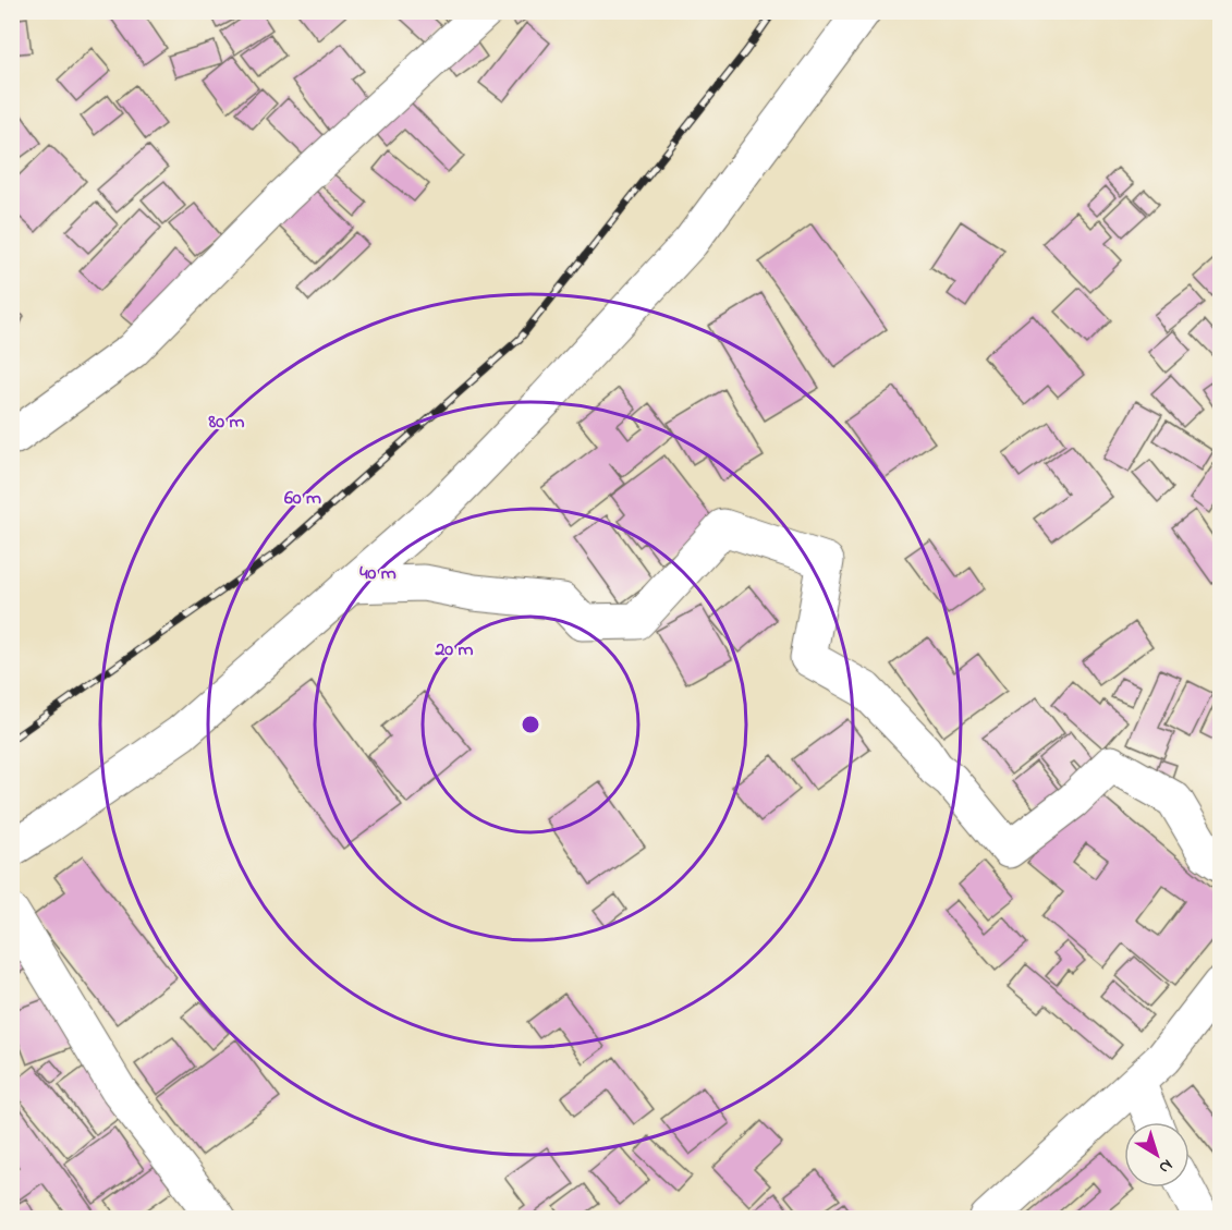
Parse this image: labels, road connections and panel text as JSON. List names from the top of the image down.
{
  "north": "bottom right",
  "rings": [
    "80 m",
    "60 m",
    "40 m",
    "20 m"
  ]
}
